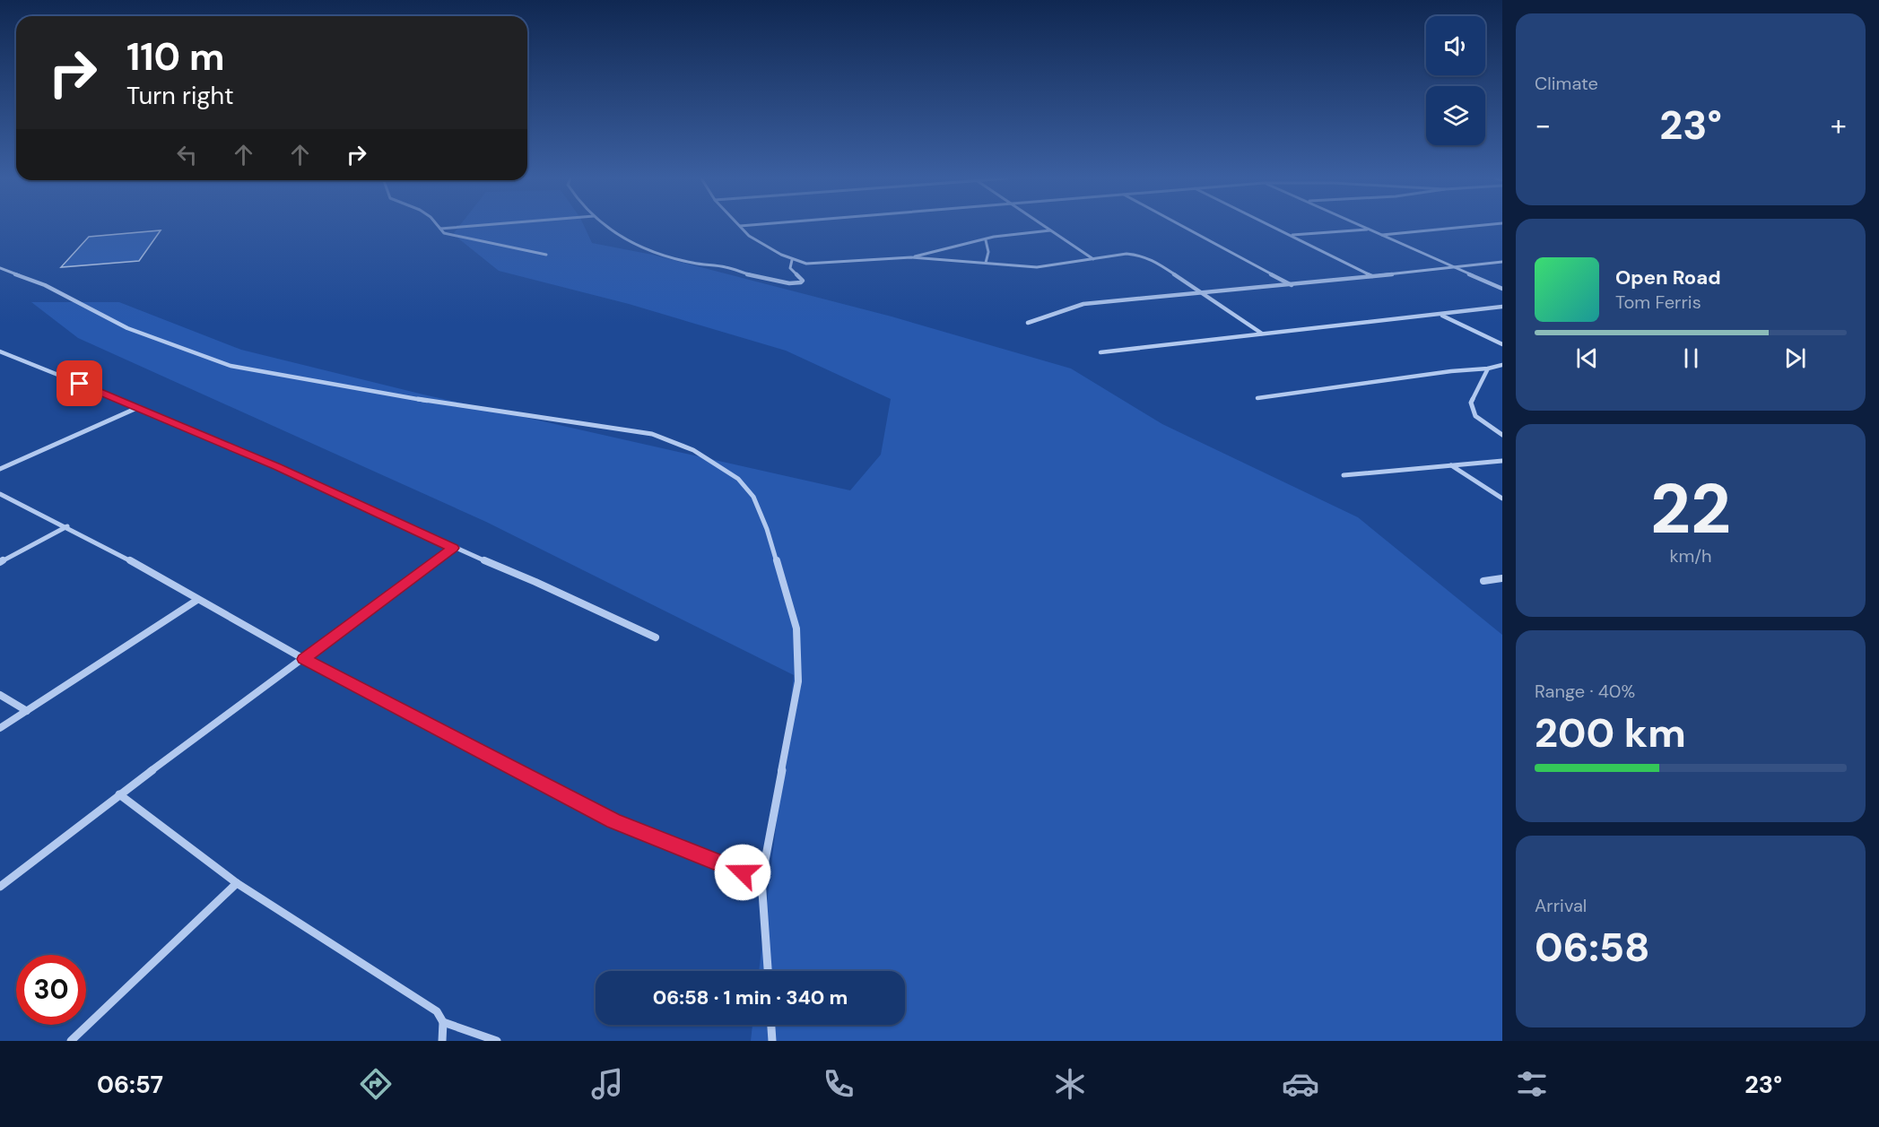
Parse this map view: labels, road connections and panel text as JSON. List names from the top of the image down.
{
  "page": {
    "tile": [
      "Climate",
      ["22", "km/h"],
      ["Range · 40%", "200 km"],
      ["Arrival", "06:58"]
    ],
    "turn": ["110 m", "Turn right"],
    "heat": ["−", "23°", "+"],
    "song": ["Open Road", "Tom Ferris"],
    "limit": "30",
    "trip": "06:58 · 1 min · 340 m",
    "tabs": ["06:57", "23°"]
  }
}
